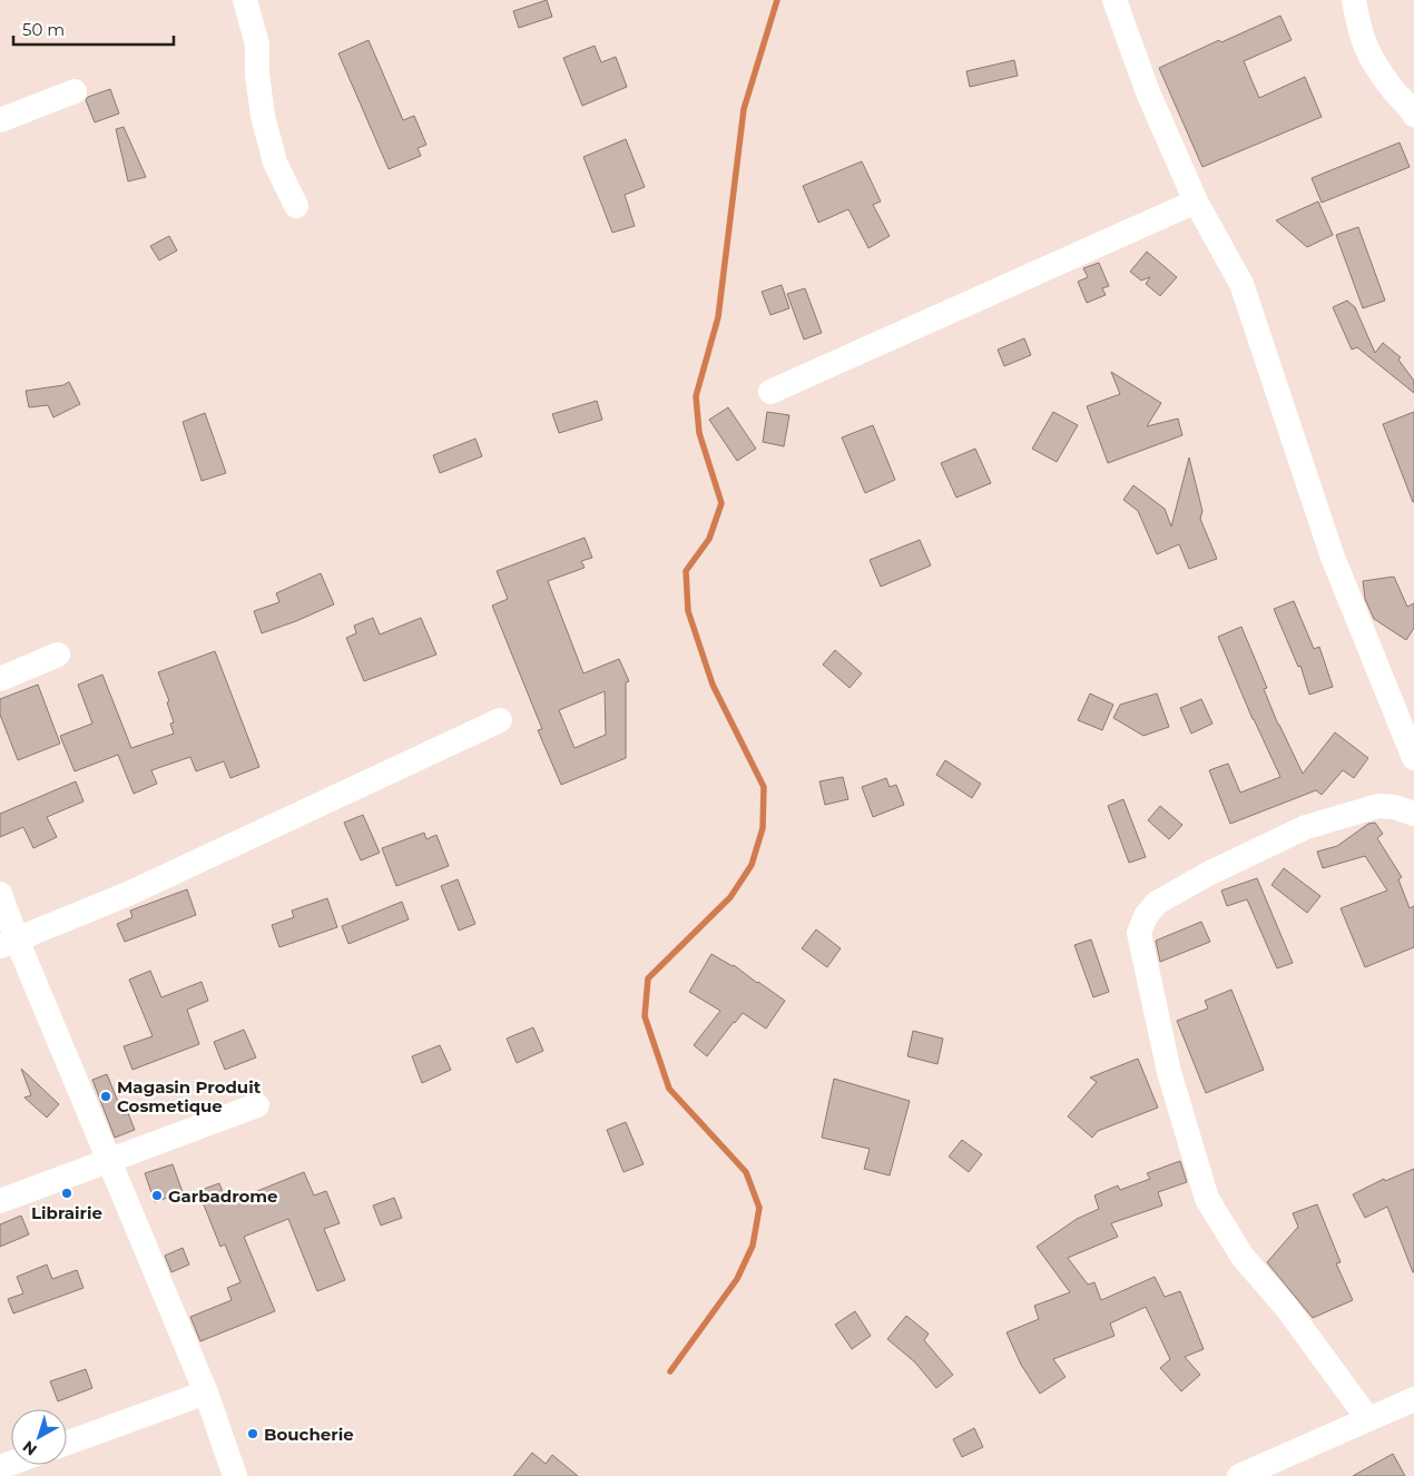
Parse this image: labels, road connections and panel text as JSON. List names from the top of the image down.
{
  "places": [
    "Magasin Produit Cosmetique",
    "Librairie",
    "Garbadrome",
    "Boucherie"
  ],
  "scale_bar": "50 m",
  "north": "bottom left"
}
